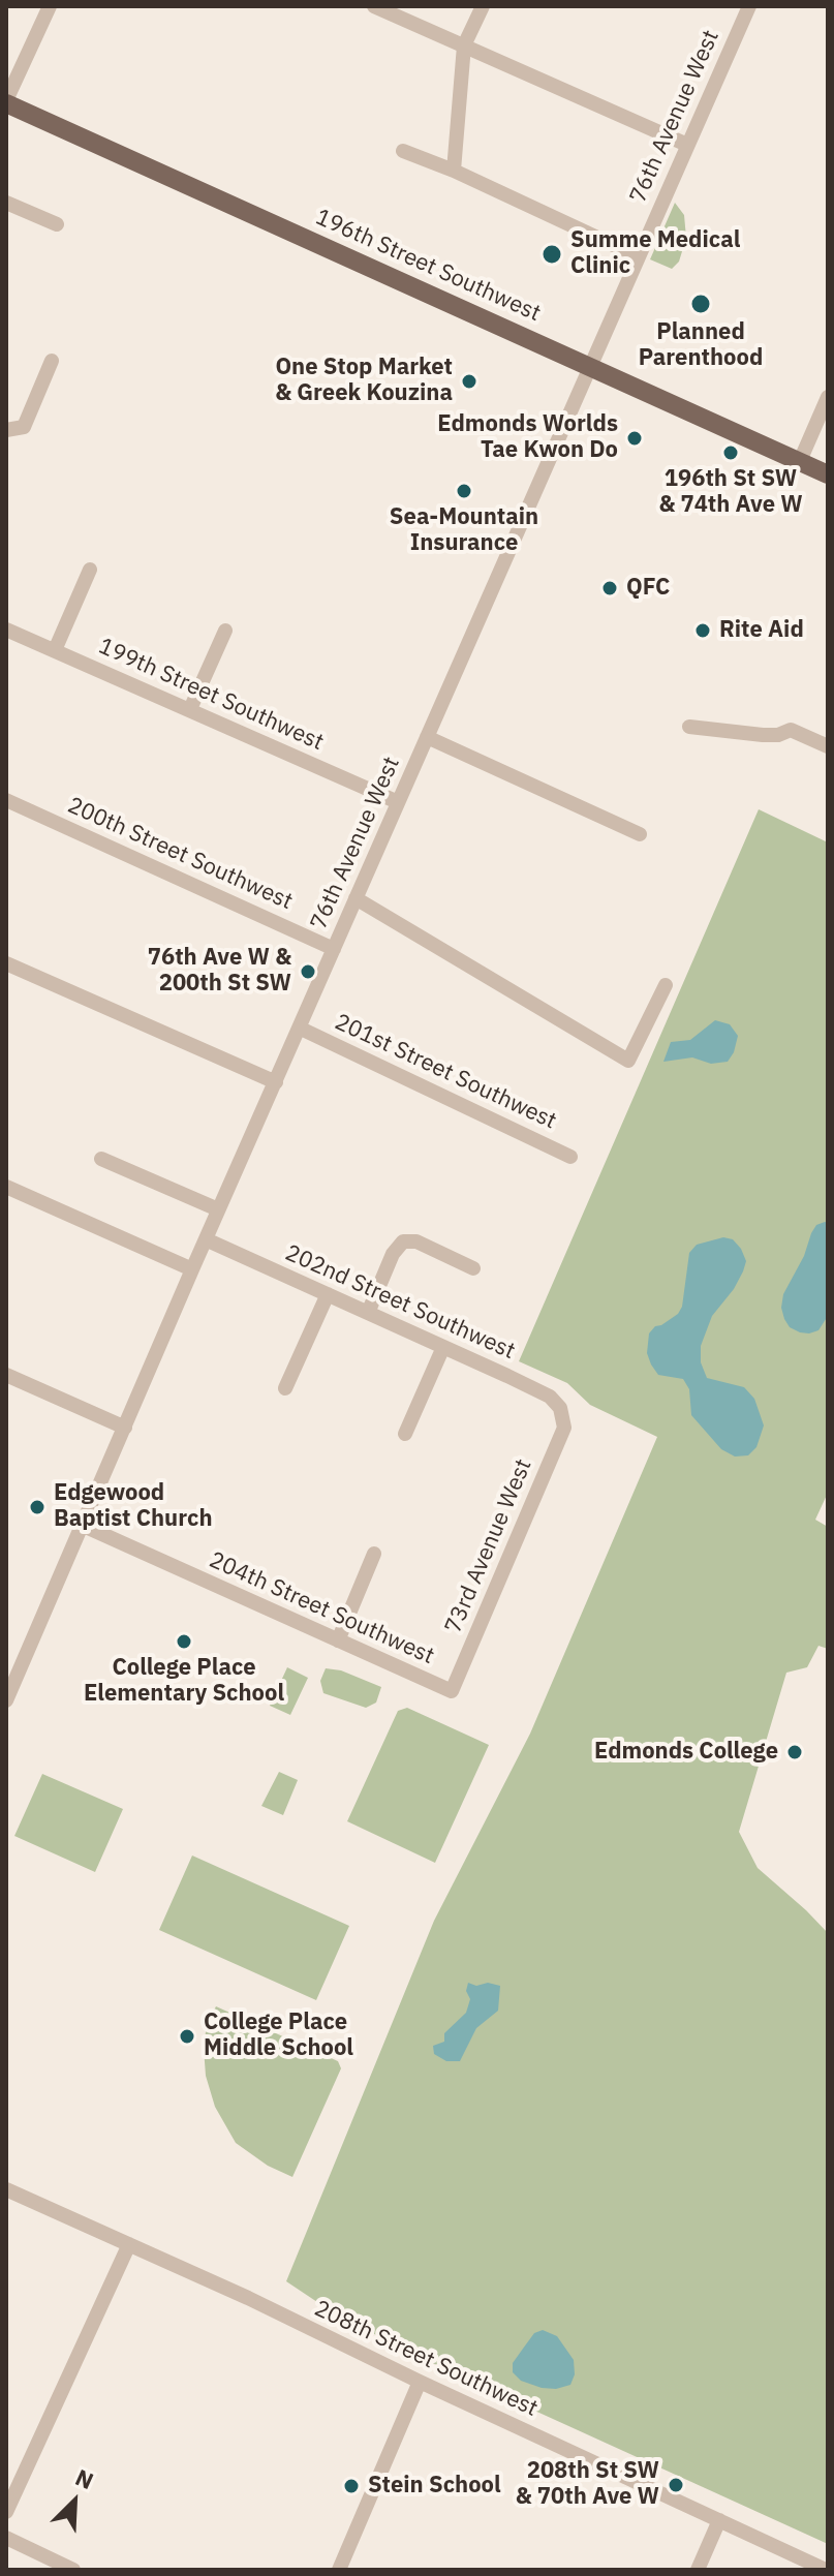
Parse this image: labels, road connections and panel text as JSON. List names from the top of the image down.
{
  "streets": {
    "main road": ["196th Street Southwest"],
    "street": [
      "76th Avenue West",
      "199th Street Southwest",
      "200th Street Southwest",
      "201st Street Southwest",
      "202nd Street Southwest",
      "73rd Avenue West",
      "204th Street Southwest",
      "208th Street Southwest"
    ]
  },
  "crossings": [
    ["76th Avenue West", "196th Street Southwest"],
    ["76th Avenue West", "199th Street Southwest"],
    ["76th Avenue West", "200th Street Southwest"],
    ["76th Avenue West", "201st Street Southwest"],
    ["76th Avenue West", "202nd Street Southwest"],
    ["76th Avenue West", "204th Street Southwest"],
    ["202nd Street Southwest", "73rd Avenue West"],
    ["73rd Avenue West", "204th Street Southwest"]
  ],
  "places": [
    "Summe Medical Clinic",
    "Planned Parenthood",
    "One Stop Market & Greek Kouzina",
    "Edmonds Worlds Tae Kwon Do",
    "196th St SW & 74th Ave W",
    "Sea-Mountain Insurance",
    "QFC",
    "Rite Aid",
    "76th Ave W & 200th St SW",
    "Edgewood Baptist Church",
    "College Place Elementary School",
    "Edmonds College",
    "College Place Middle School",
    "208th St SW & 70th Ave W",
    "Stein School"
  ],
  "north": "top right"
}
